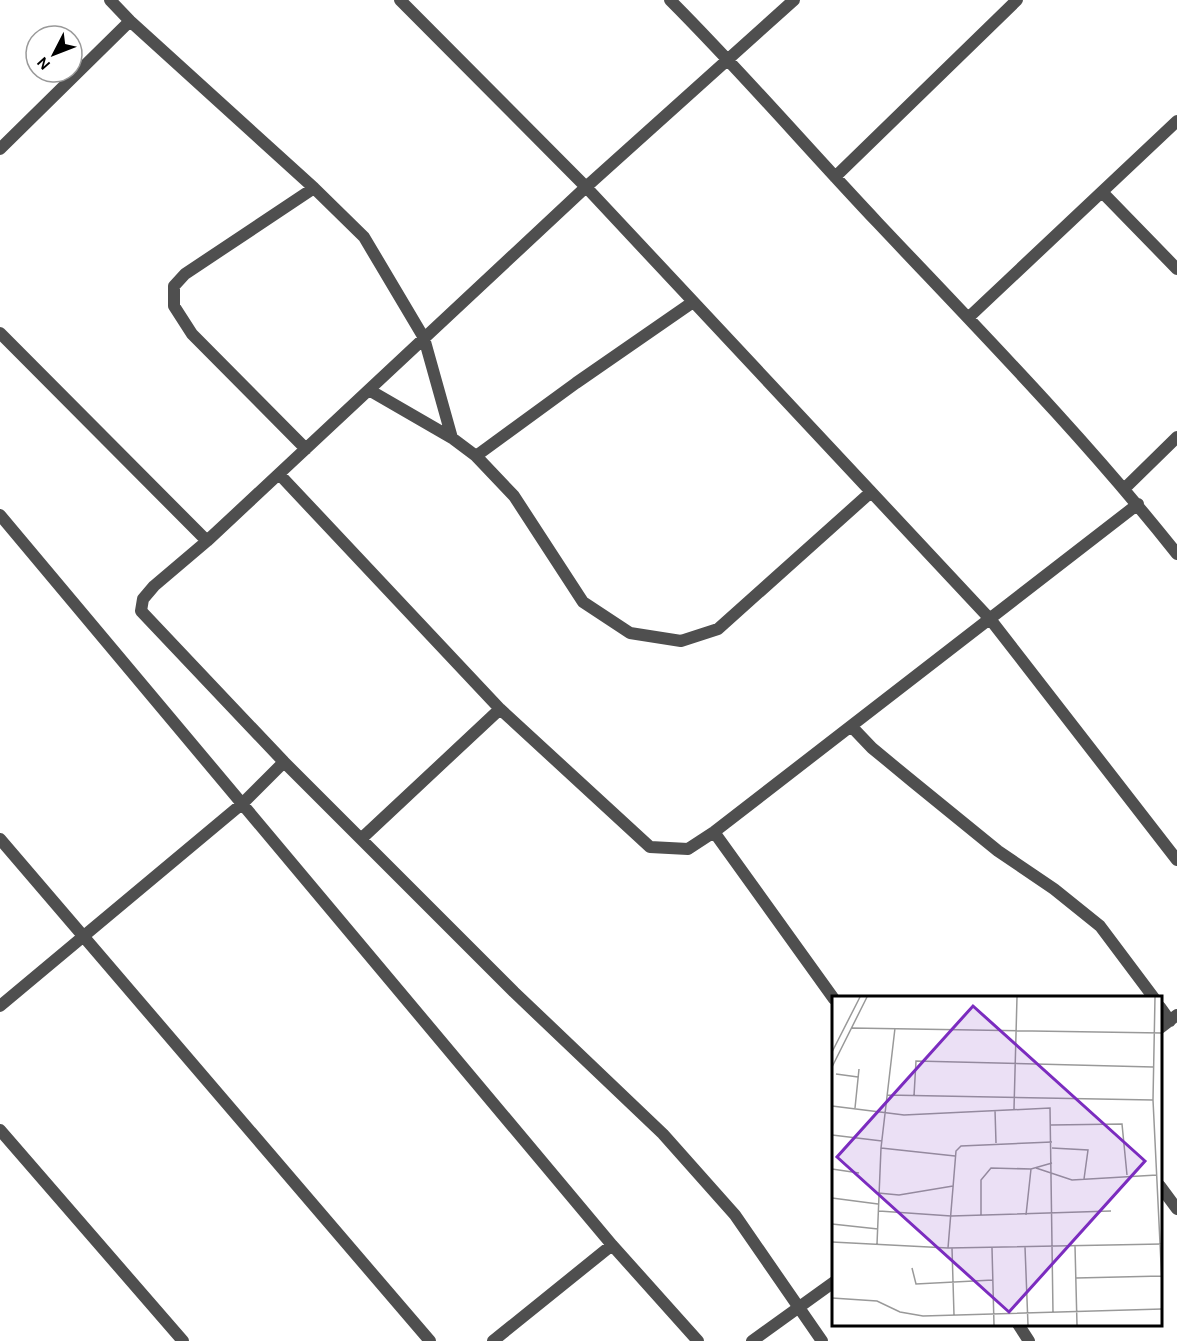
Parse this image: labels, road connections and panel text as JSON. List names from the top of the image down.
{
  "north": "bottom left"
}
